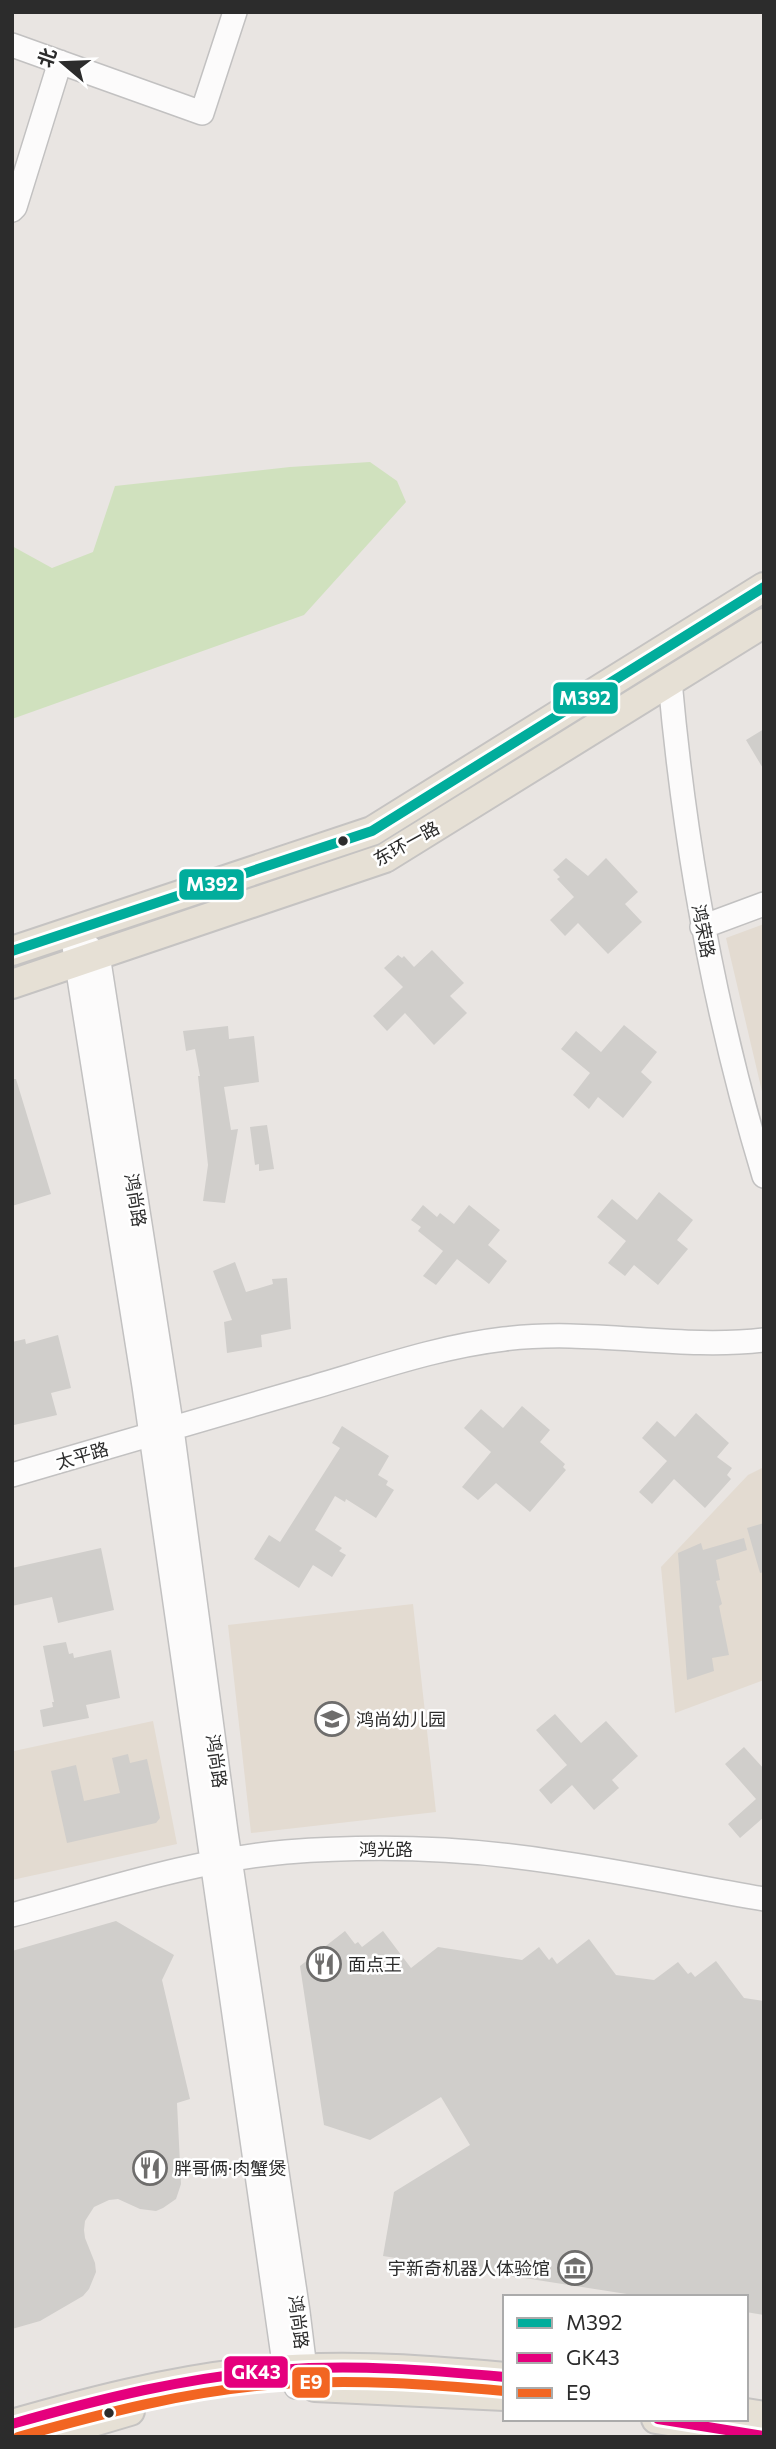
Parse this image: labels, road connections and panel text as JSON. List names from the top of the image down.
{
  "streets": {
    "main road": ["东环一路"],
    "street": [
      "鸿荣路",
      "鸿尚路",
      "太平路",
      "鸿光路"
    ]
  },
  "crossings": [
    ["东环一路", "鸿荣路"],
    ["东环一路", "鸿尚路"],
    ["鸿尚路", "太平路"],
    ["鸿尚路", "鸿光路"]
  ],
  "places": {
    "school or university": ["鸿尚幼儿园"],
    "restaurant": ["面点王", "胖哥俩·肉蟹煲"],
    "museum": ["宇新奇机器人体验馆"]
  },
  "lines": ["transit line M392", "transit line GK43", "transit line E9"],
  "legend": ["M392", "GK43", "E9"],
  "north": "left"
}
